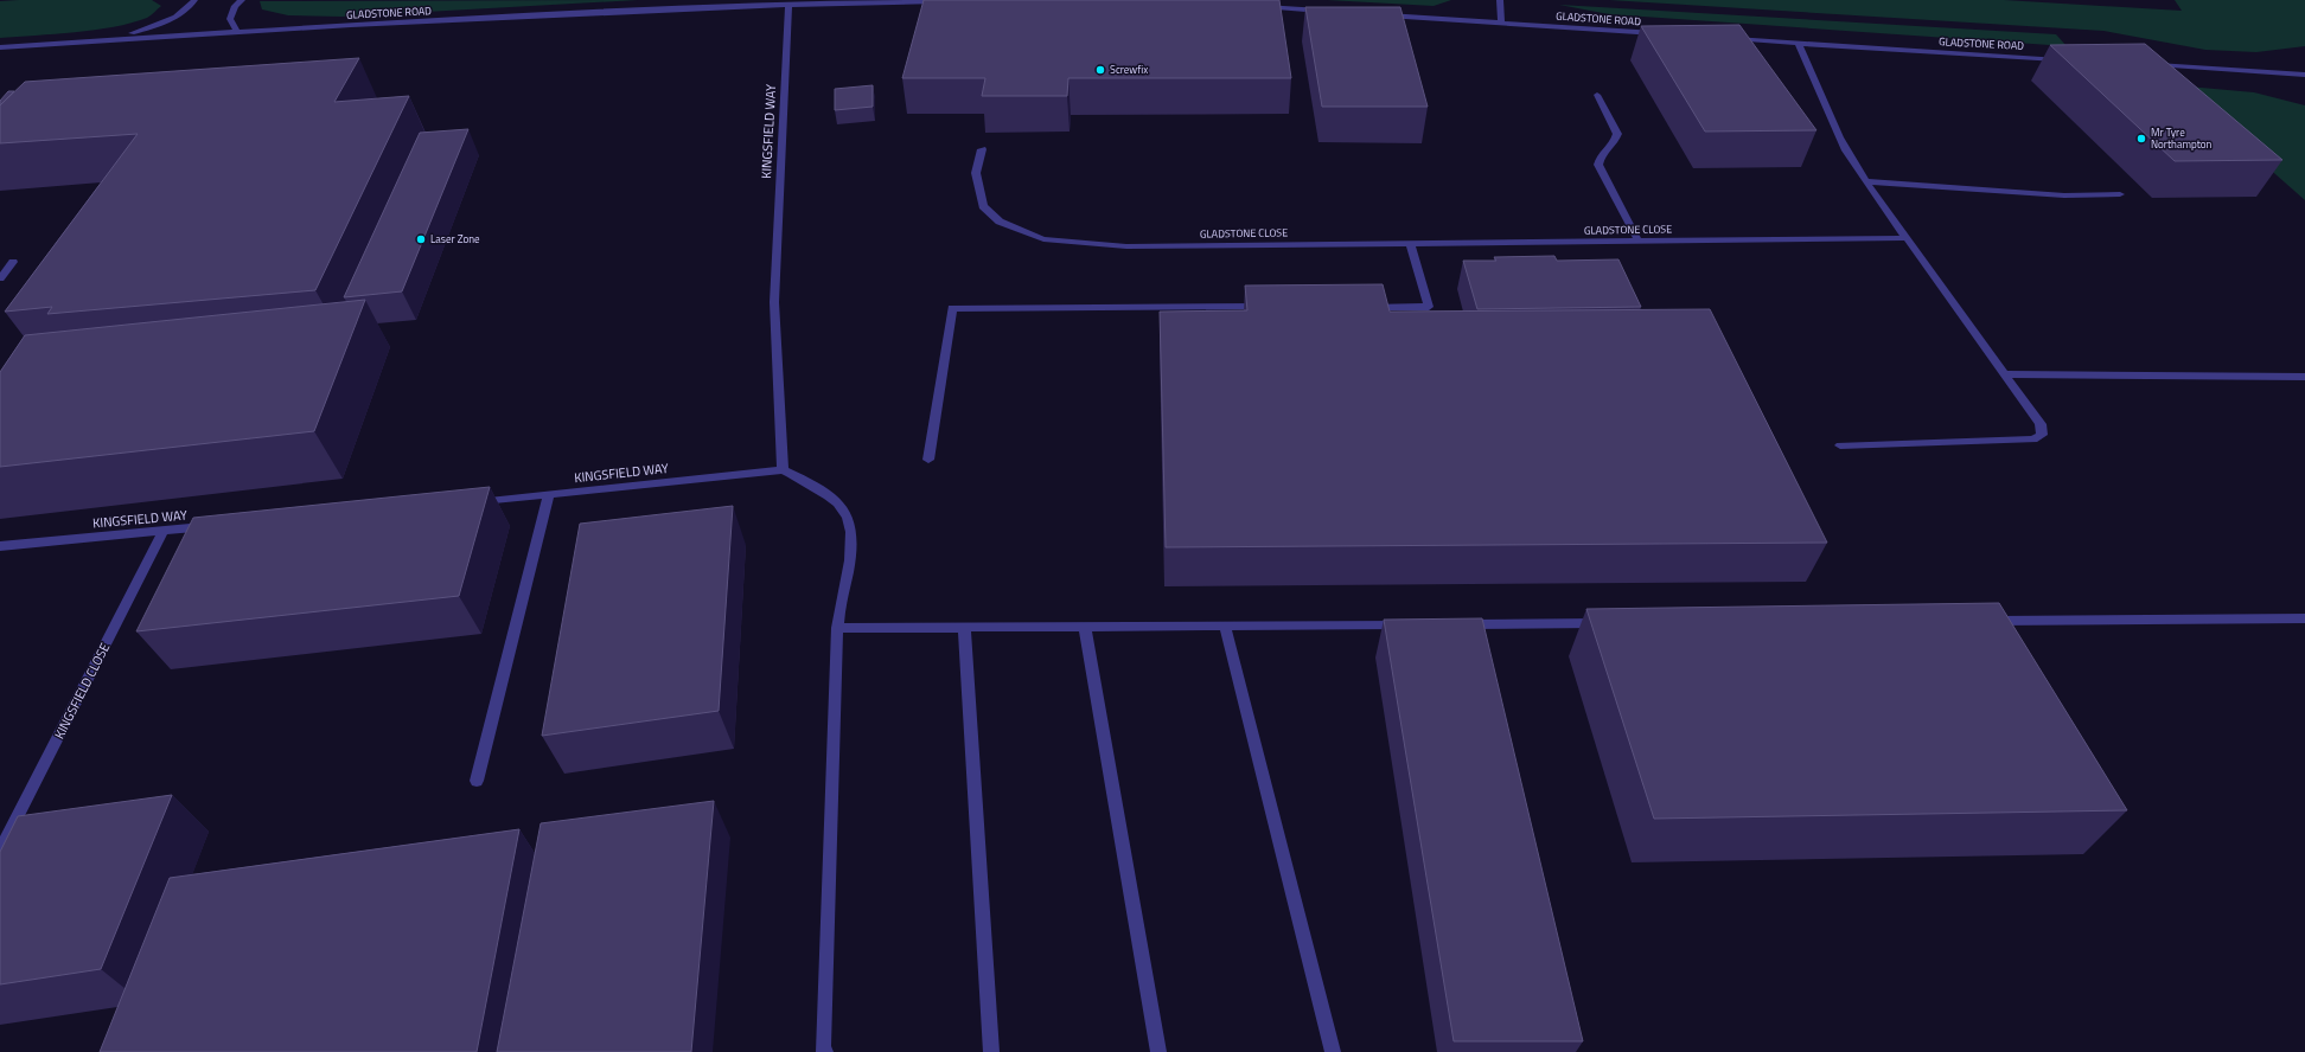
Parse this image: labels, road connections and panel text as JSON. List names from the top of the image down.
{
  "streets": {
    "street": [
      "GLADSTONE ROAD",
      "KINGSFIELD WAY",
      "GLADSTONE CLOSE",
      "KINGSFIELD CLOSE"
    ]
  },
  "crossings": [
    ["GLADSTONE ROAD", "KINGSFIELD WAY"],
    ["KINGSFIELD WAY", "KINGSFIELD CLOSE"]
  ],
  "places": ["Screwfix", "Mr Tyre Northampton", "Laser Zone"]
}
